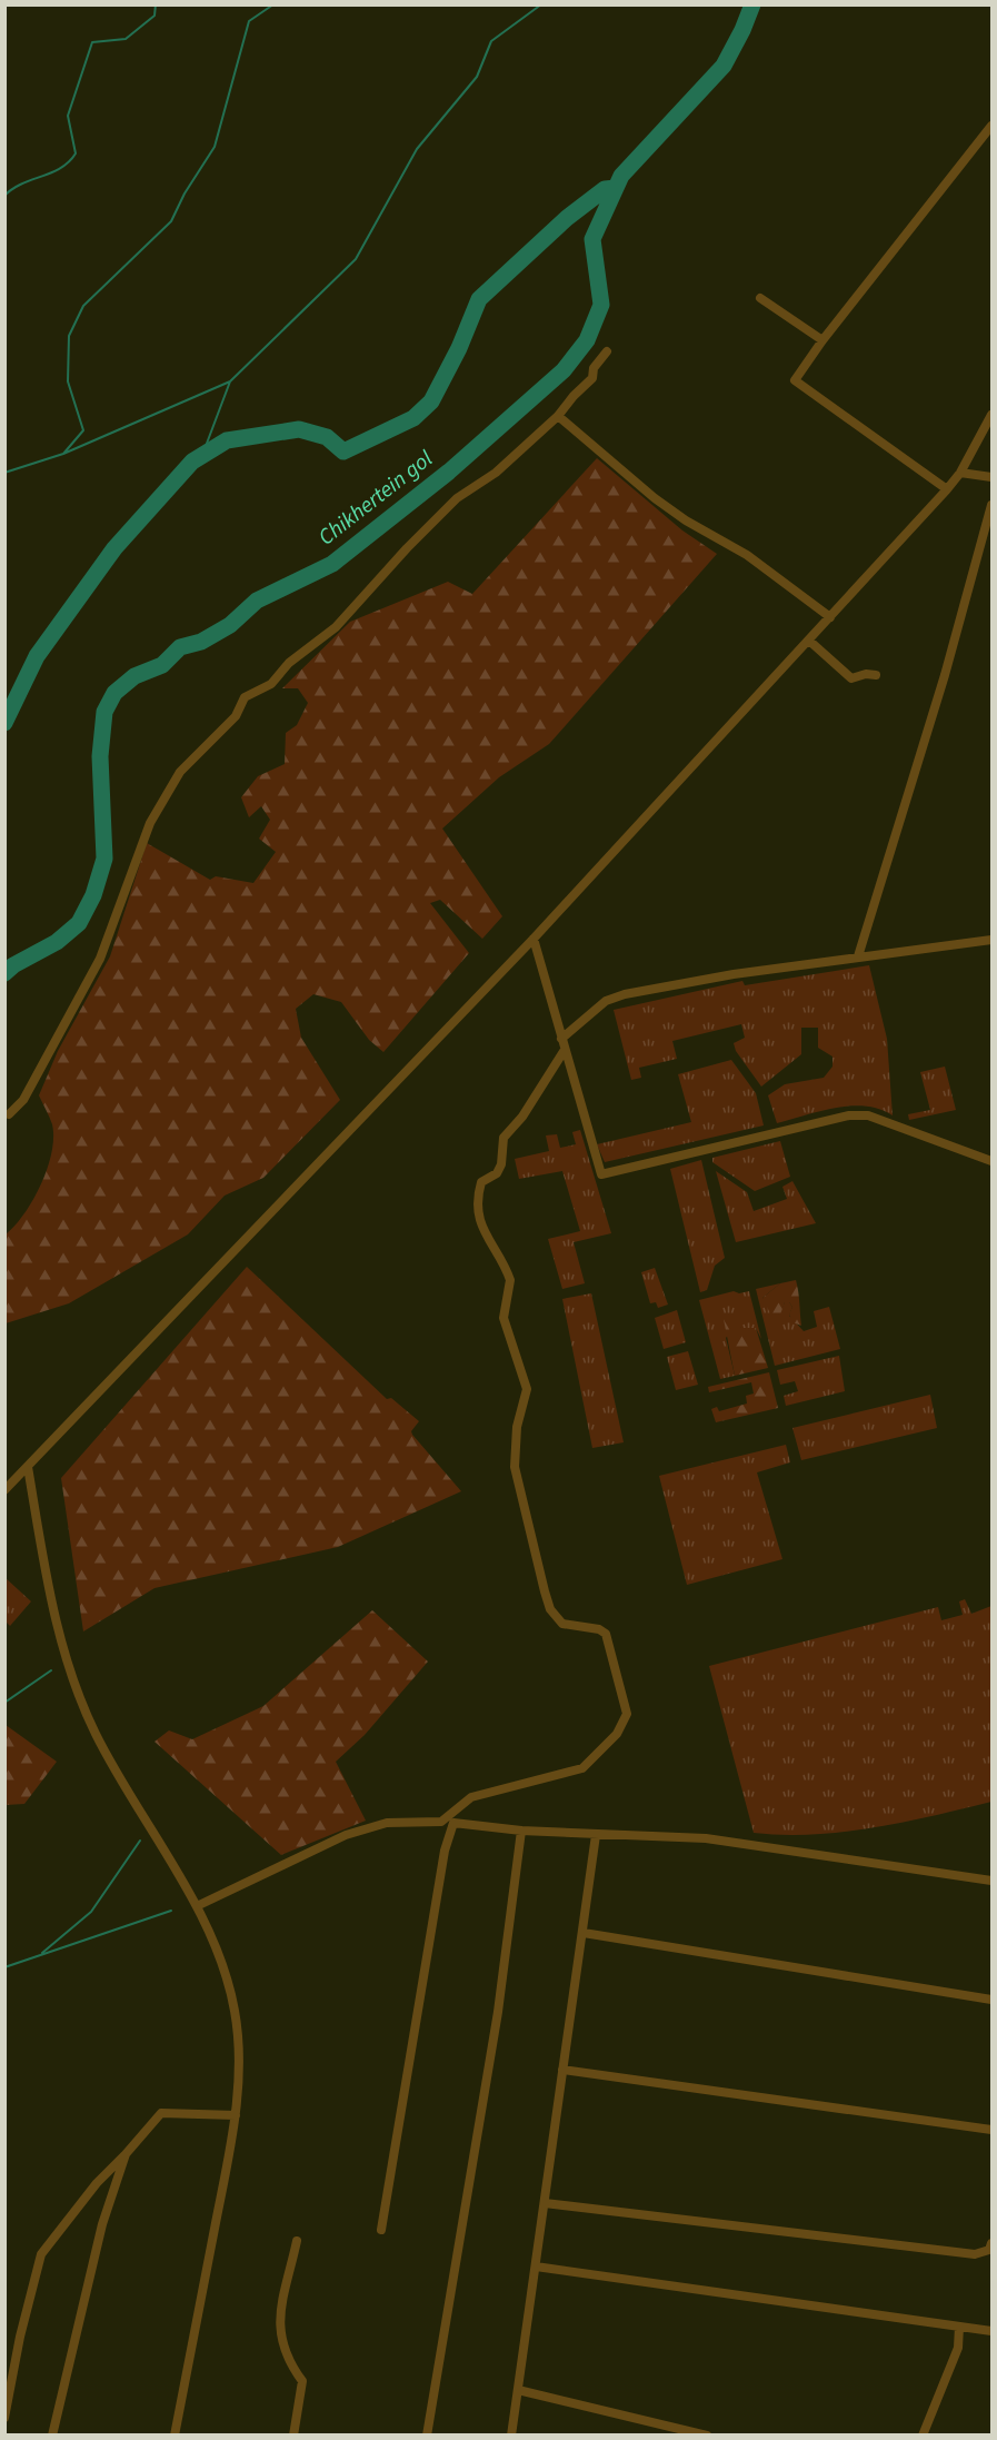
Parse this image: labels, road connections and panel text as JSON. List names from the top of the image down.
{
  "water": ["Chikhertein gol"]
}
